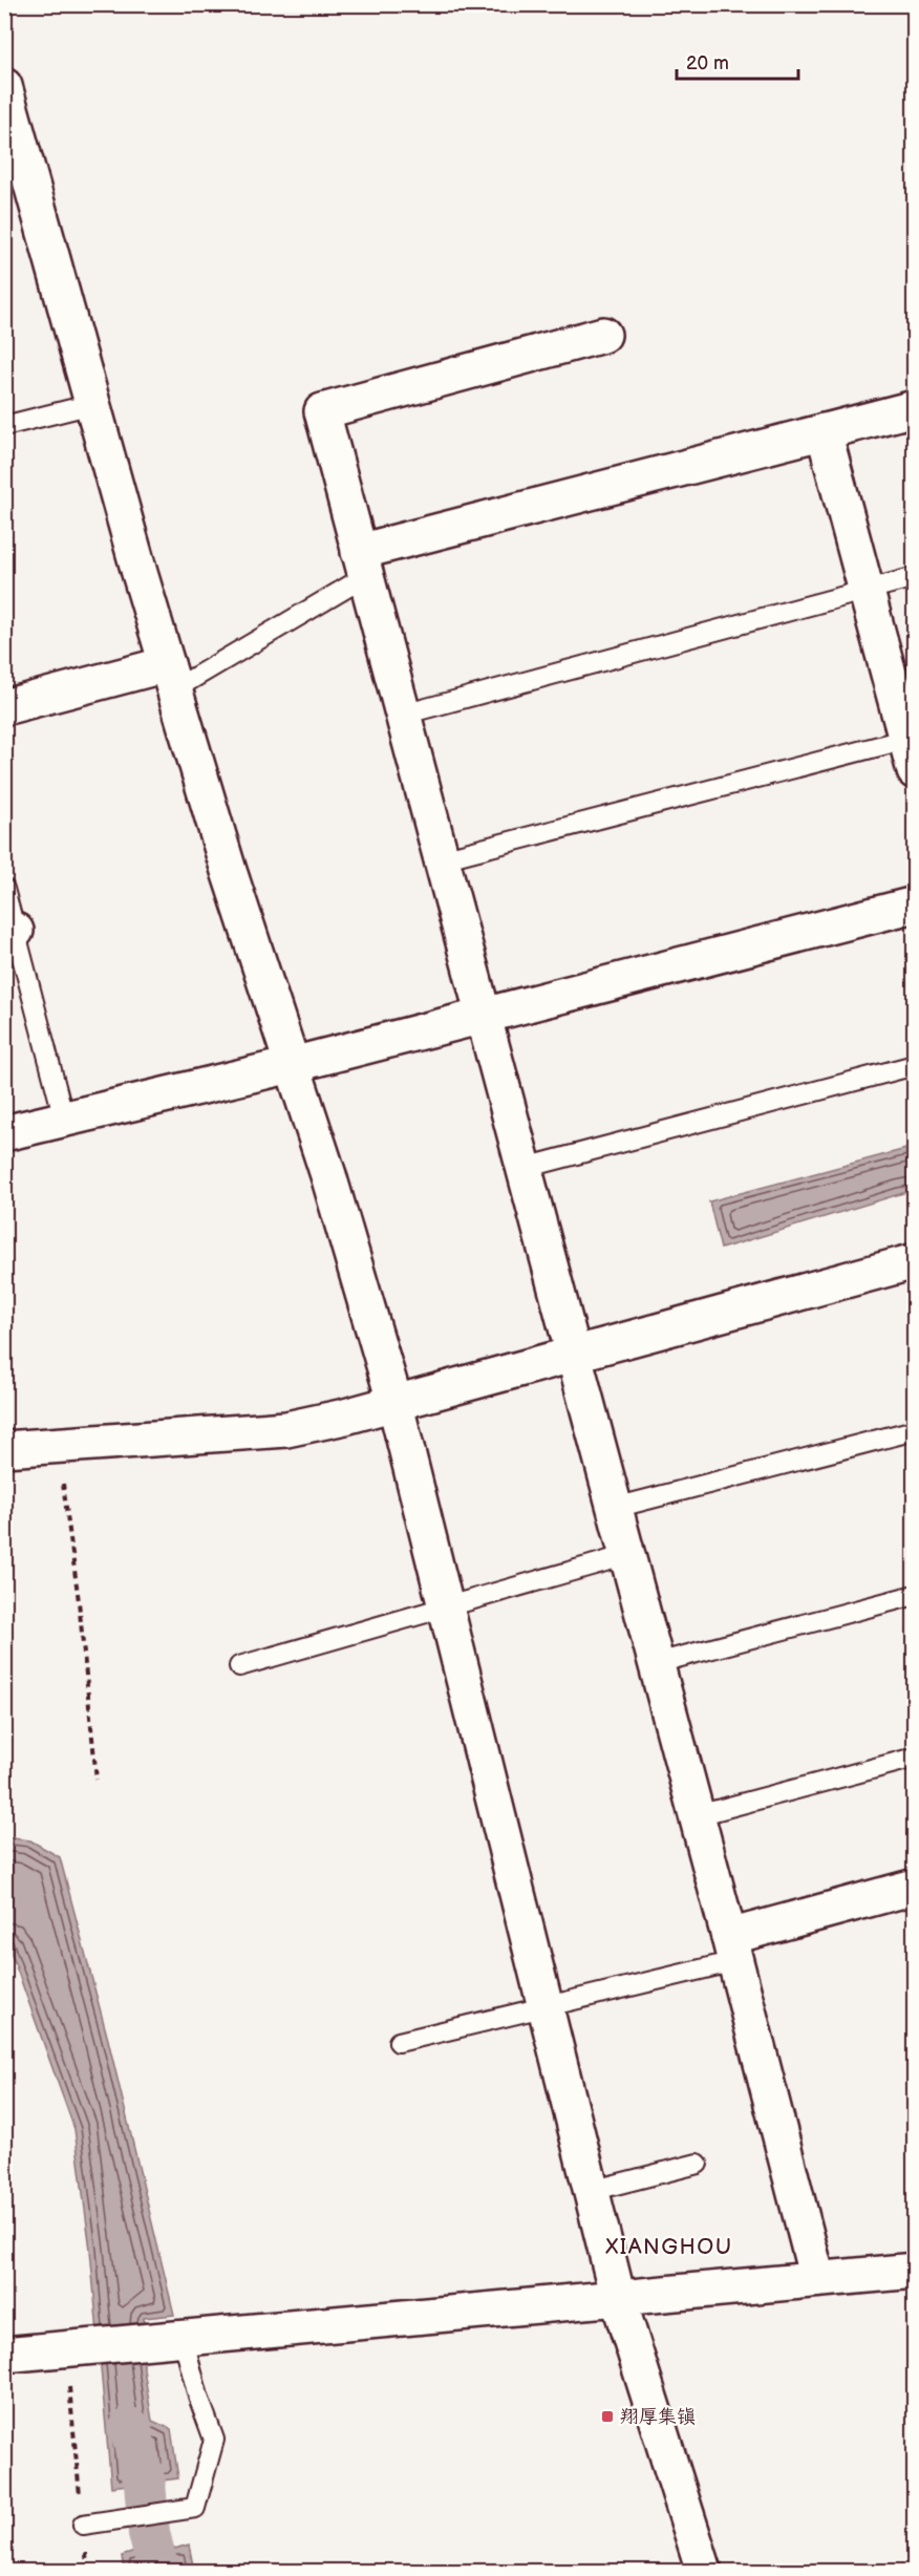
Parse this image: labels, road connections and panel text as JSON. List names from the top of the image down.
{
  "districts": ["XIANGHOU"],
  "places": {
    "transit": ["翔厚集镇"]
  },
  "scale_bar": "20 m"
}
